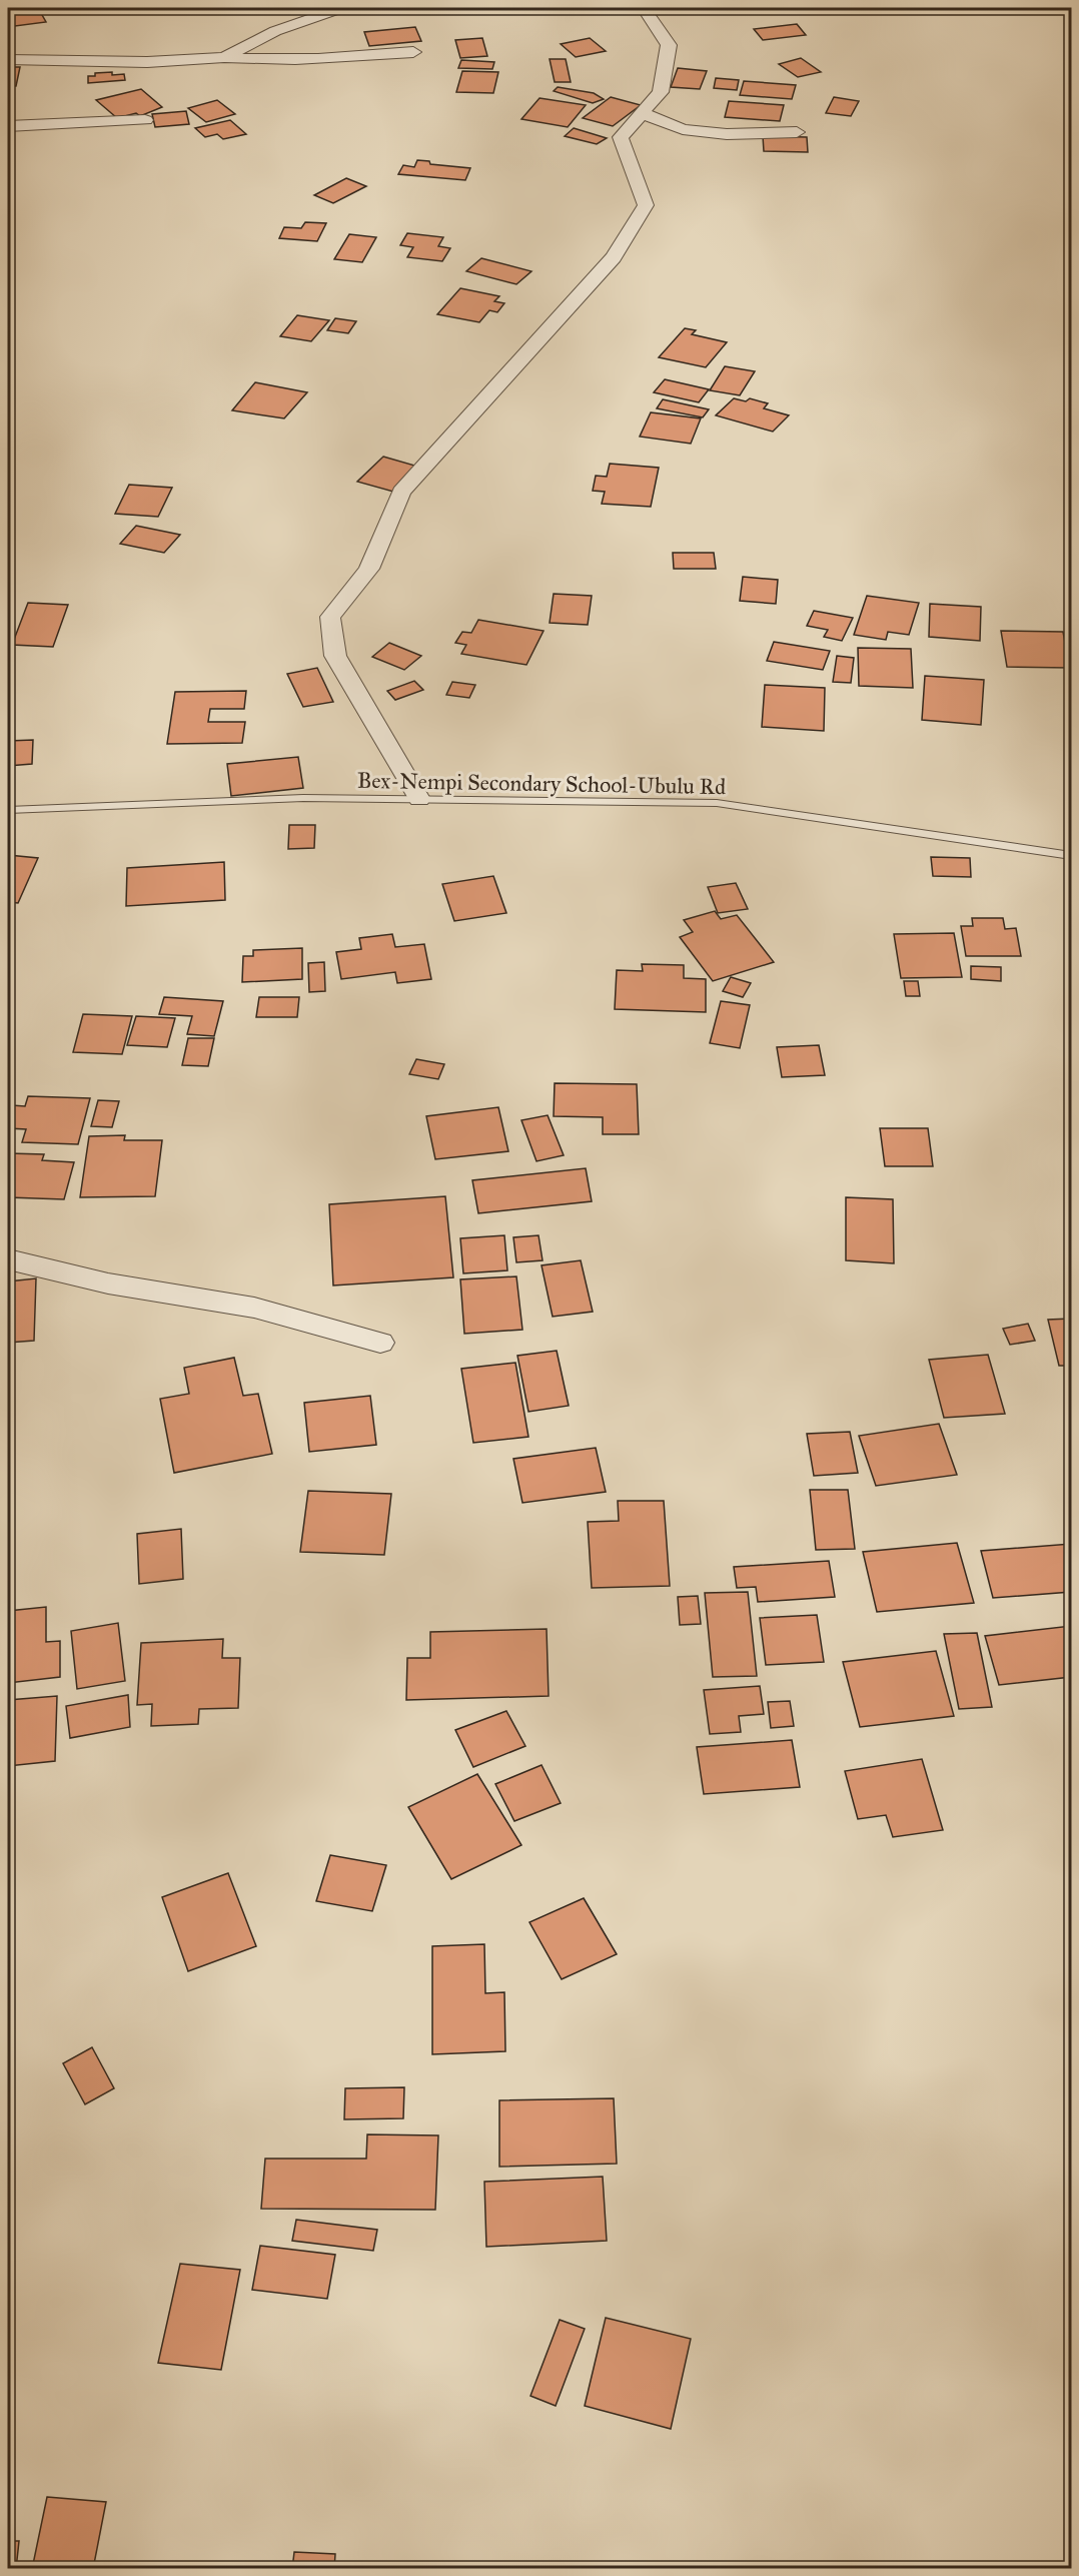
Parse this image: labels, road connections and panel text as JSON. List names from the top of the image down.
{
  "streets": {
    "lane": ["Bex-Nempi Secondary School-Ubulu Rd"]
  }
}
